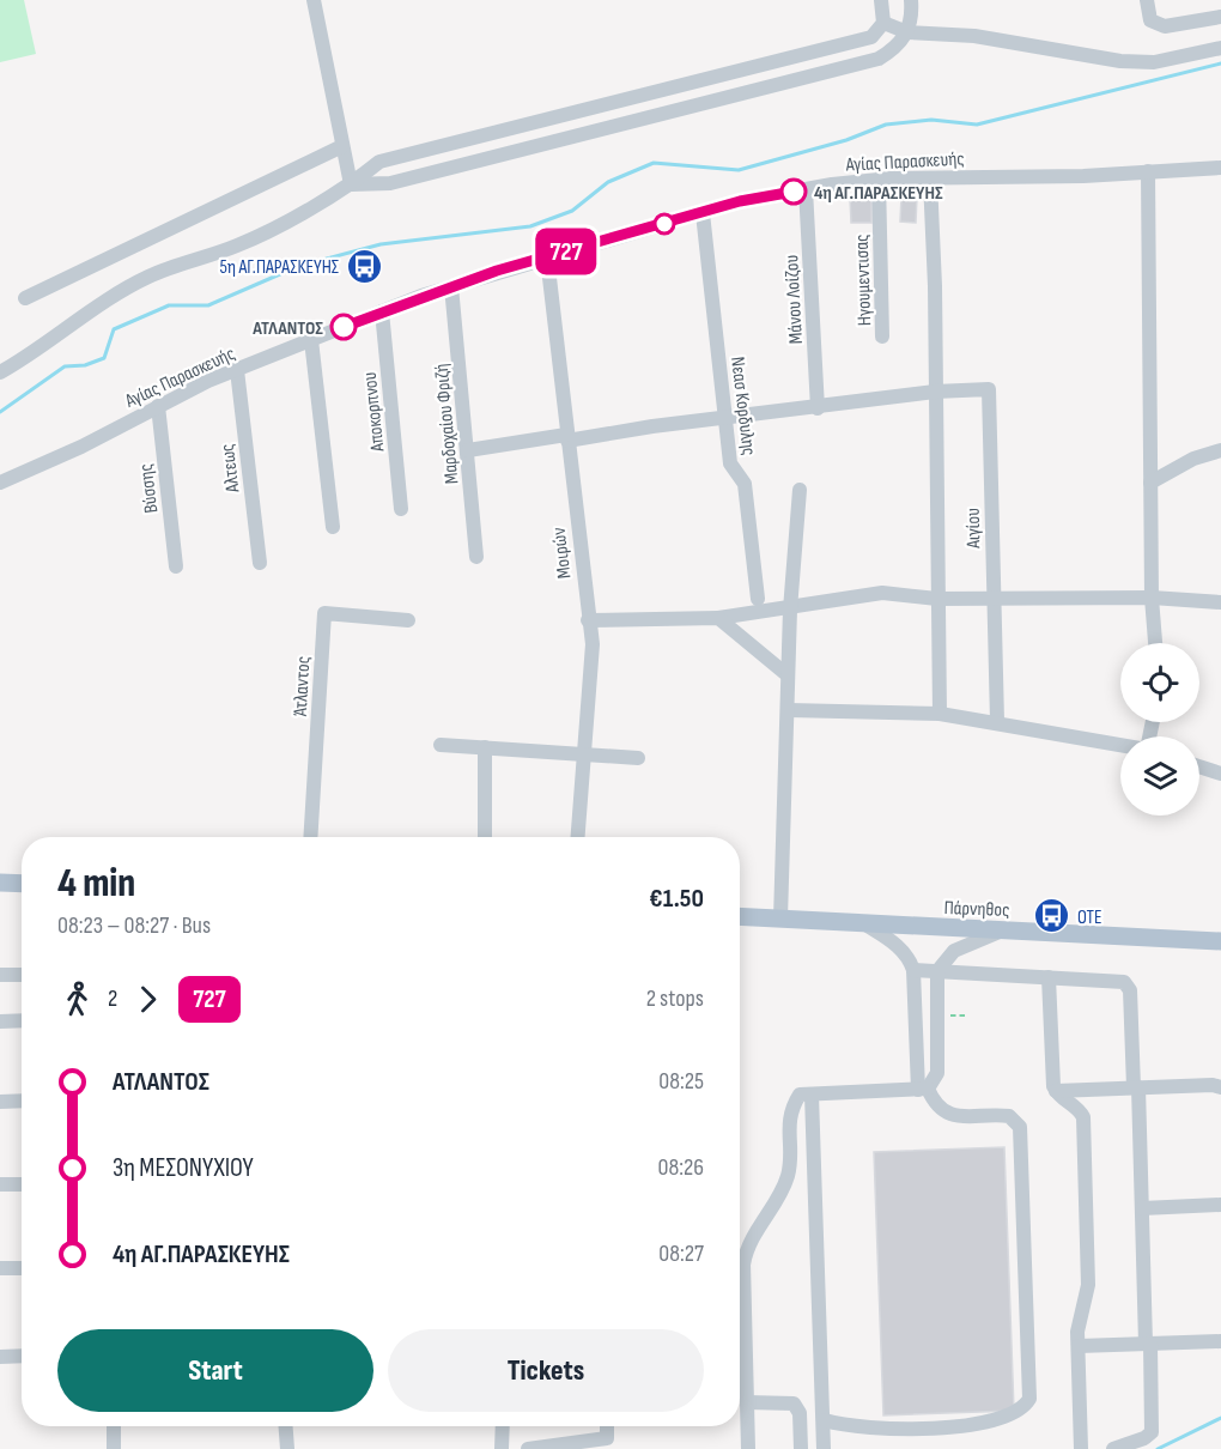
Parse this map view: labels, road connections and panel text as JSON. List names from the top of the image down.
{
  "streets": {
    "main road": ["Πάρνηθος"],
    "street": [
      "Αγίας Παρασκευής",
      "Ηγουμεντισας",
      "Μάνου Λοίζου",
      "Νεασ Κορδυλης",
      "Αποκορπνου",
      "Μαρδοχαίου Φριζή",
      "Αλτεως",
      "Βύσσης",
      "Αιγίου",
      "Μοιρών",
      "Άτλαντος"
    ]
  },
  "crossings": [
    ["Αγίας Παρασκευής", "Ηγουμεντισας"],
    ["Αγίας Παρασκευής", "Μάνου Λοίζου"],
    ["Αγίας Παρασκευής", "Νεασ Κορδυλης"],
    ["Αγίας Παρασκευής", "Αποκορπνου"],
    ["Αγίας Παρασκευής", "Μαρδοχαίου Φριζή"],
    ["Αγίας Παρασκευής", "Αλτεως"],
    ["Αγίας Παρασκευής", "Βύσσης"],
    ["Αγίας Παρασκευής", "Αιγίου"],
    ["Αγίας Παρασκευής", "Μοιρών"]
  ],
  "places": {
    "other": ["4η ΑΓ.ΠΑΡΑΣΚΕΥΗΣ", "ΑΤΛΑΝΤΟΣ"],
    "bus stop": ["5η ΑΓ.ΠΑΡΑΣΚΕΥΗΣ", "ΟΤΕ"]
  },
  "lines": ["bus line 727"],
  "page": {
    "on_map": "727",
    "heading": ["4 min", "08:23 – 08:27 · Bus", "€1.50"],
    "legs": ["2", "727", "2 stops"],
    "list": [
      {
        "name": "ΑΤΛΑΝΤΟΣ",
        "value": "08:25"
      },
      {
        "name": "3η ΜΕΣΟΝΥΧΙΟΥ",
        "value": "08:26"
      },
      {
        "name": "4η ΑΓ.ΠΑΡΑΣΚΕΥΗΣ",
        "value": "08:27"
      }
    ],
    "buttons": ["Start", "Tickets"]
  }
}
